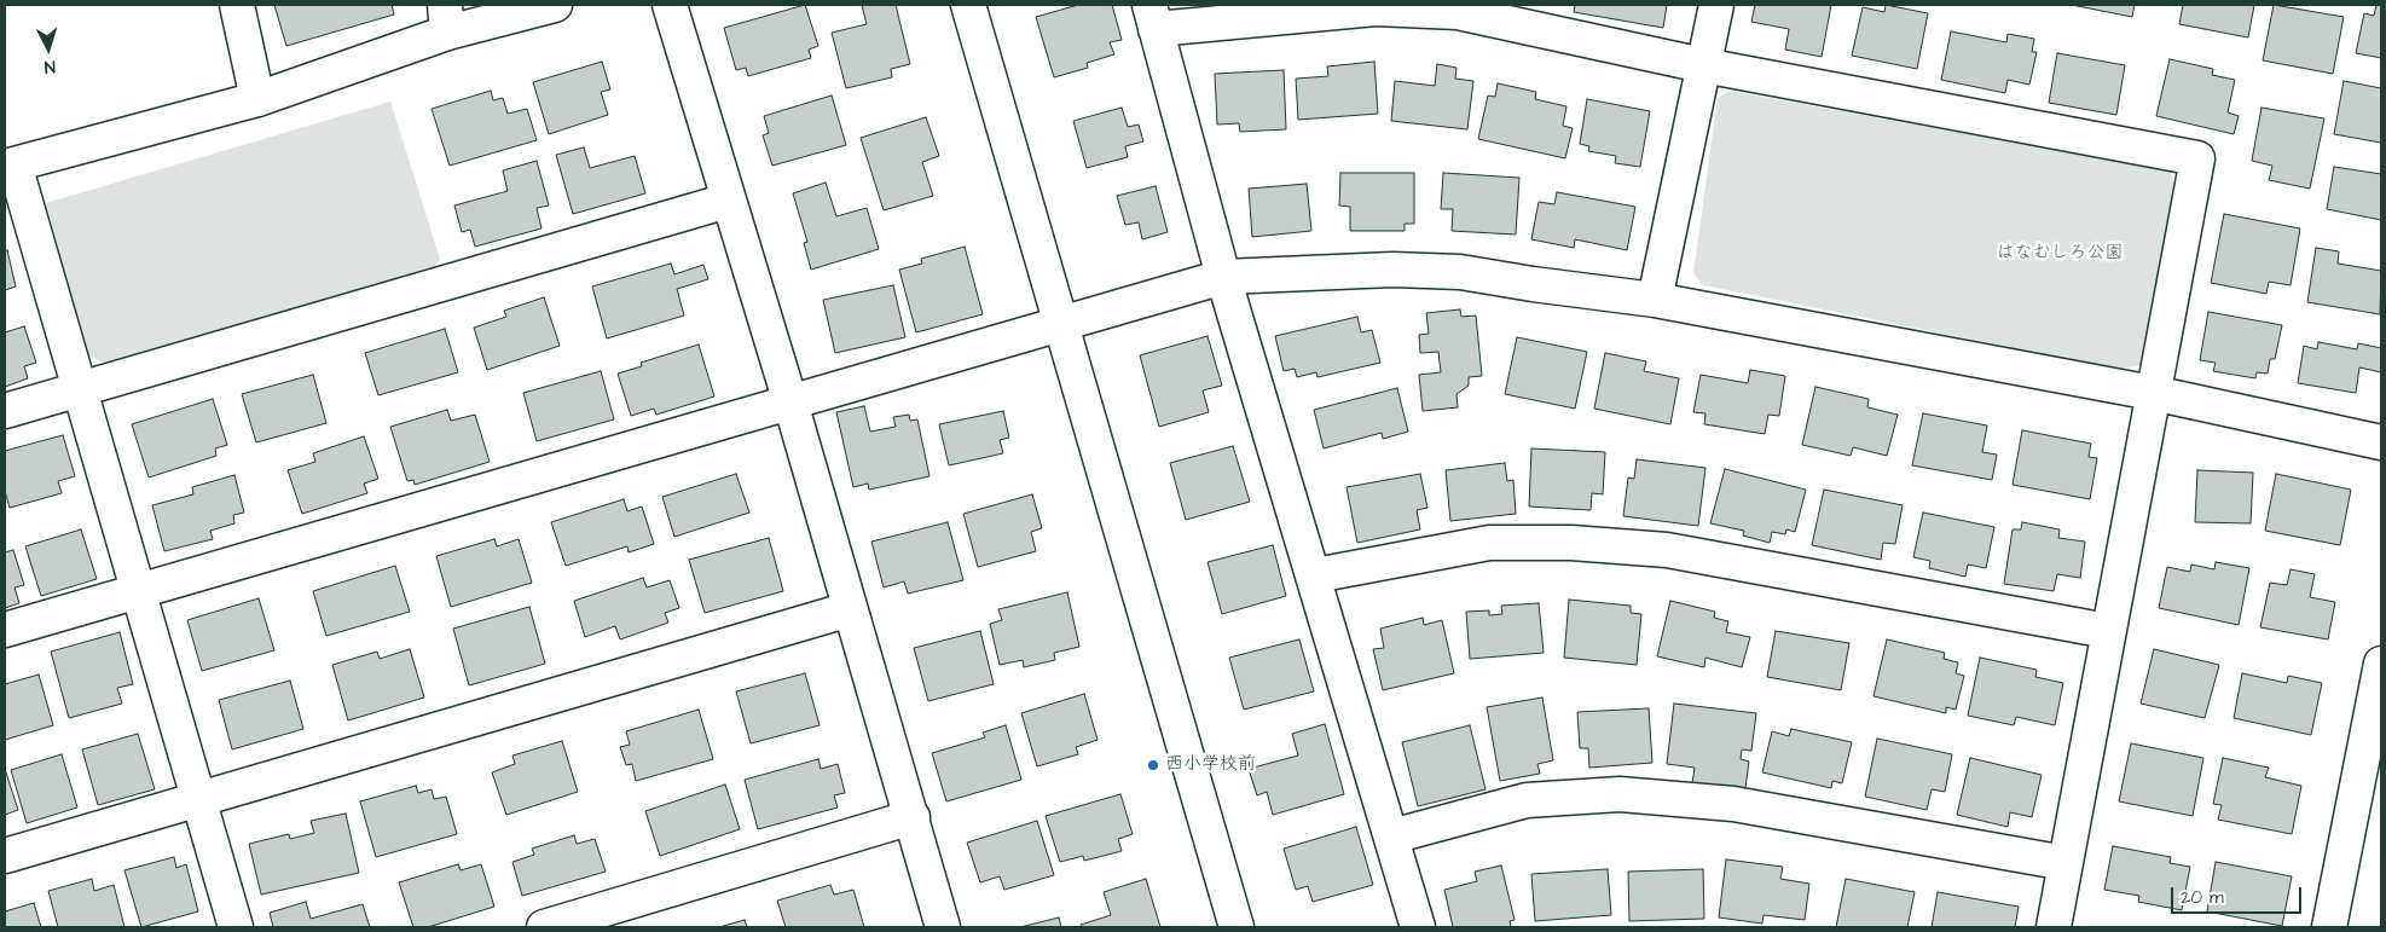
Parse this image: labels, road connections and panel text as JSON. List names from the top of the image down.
{
  "parks": ["はなむしろ公園"],
  "places": ["西小学校前"],
  "scale_bar": "20 m",
  "north": "bottom"
}
